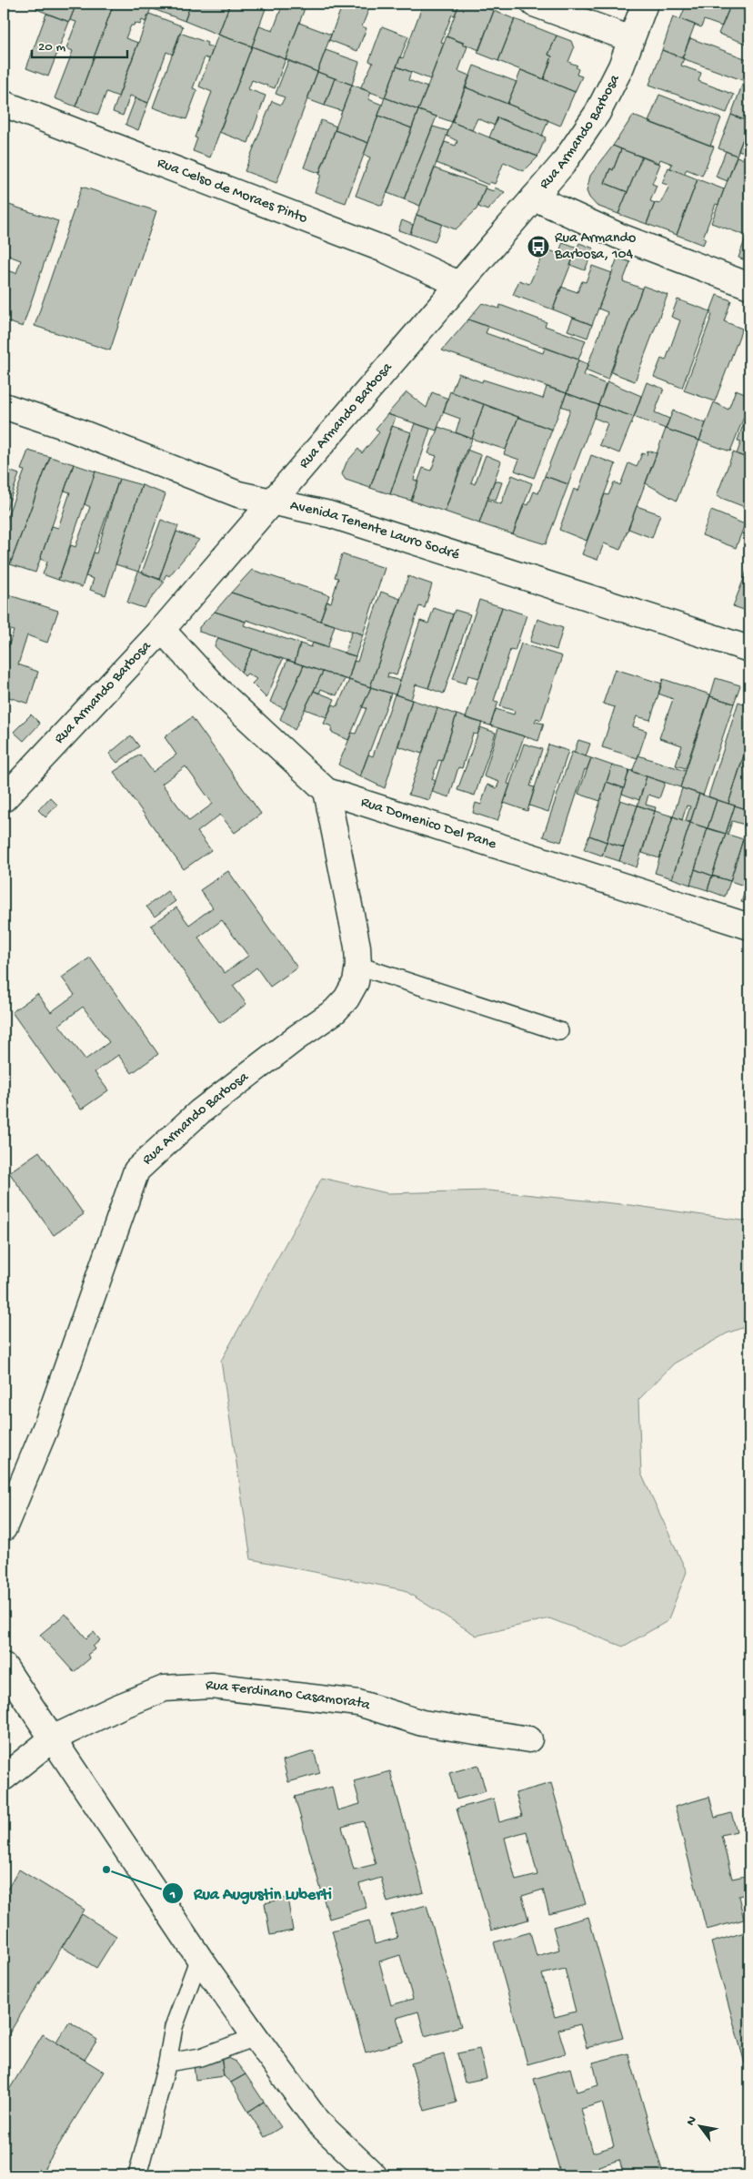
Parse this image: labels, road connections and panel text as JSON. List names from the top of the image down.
{
  "streets": {
    "street": [
      "Rua Armando Barbosa",
      "Rua Celso de Moraes Pinto",
      "Avenida Tenente Lauro Sodré",
      "Rua Domenico Del Pane",
      "Rua Ferdinano Casamorata"
    ]
  },
  "crossings": [
    ["Rua Armando Barbosa", "Rua Celso de Moraes Pinto"],
    ["Rua Armando Barbosa", "Avenida Tenente Lauro Sodré"],
    ["Rua Armando Barbosa", "Rua Domenico Del Pane"]
  ],
  "places": {
    "bus stop": ["Rua Armando Barbosa, 104"],
    "other": ["Rua Augustin Luberti"]
  },
  "scale_bar": "20 m",
  "north": "top left"
}
